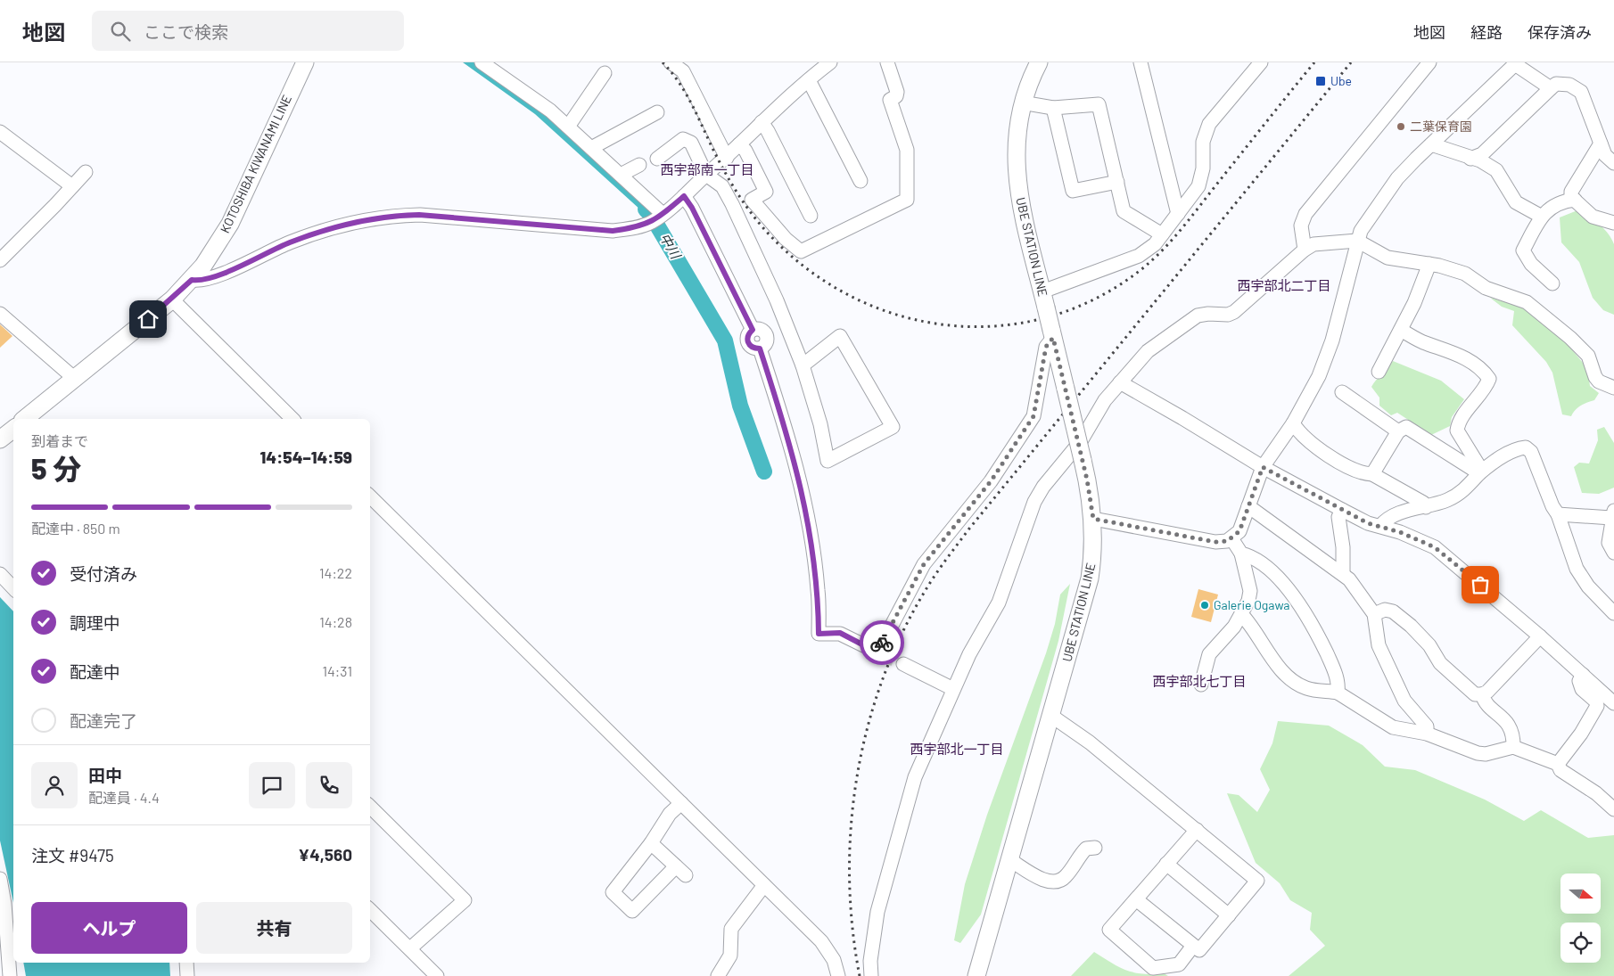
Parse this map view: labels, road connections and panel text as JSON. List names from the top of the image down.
{
  "streets": {
    "main road": ["KOTOSHIBA KIWANAMI LINE", "UBE STATION LINE"]
  },
  "districts": [
    "西宇部南一丁目",
    "西宇部北二丁目",
    "西宇部北七丁目",
    "西宇部北一丁目"
  ],
  "water": ["中川"],
  "places": {
    "transit": ["Ube"],
    "other": ["二葉保育園", "Galerie Ogawa"]
  },
  "north": "right",
  "page": {
    "header": "地図",
    "search": "ここで検索",
    "nav": ["地図", "経路", "保存済み"],
    "heading": ["5 分", "到着まで", "14:54–14:59"],
    "panel": [
      "田中",
      "配達員 · 4.4",
      "注文 #9475",
      "¥4,560"
    ],
    "bar": "配達中 · 850 m",
    "list": [
      ["受付済み", "14:22"],
      ["調理中", "14:28"],
      ["配達中", "14:31"],
      "配達完了"
    ],
    "buttons": ["ヘルプ", "共有"]
  }
}
